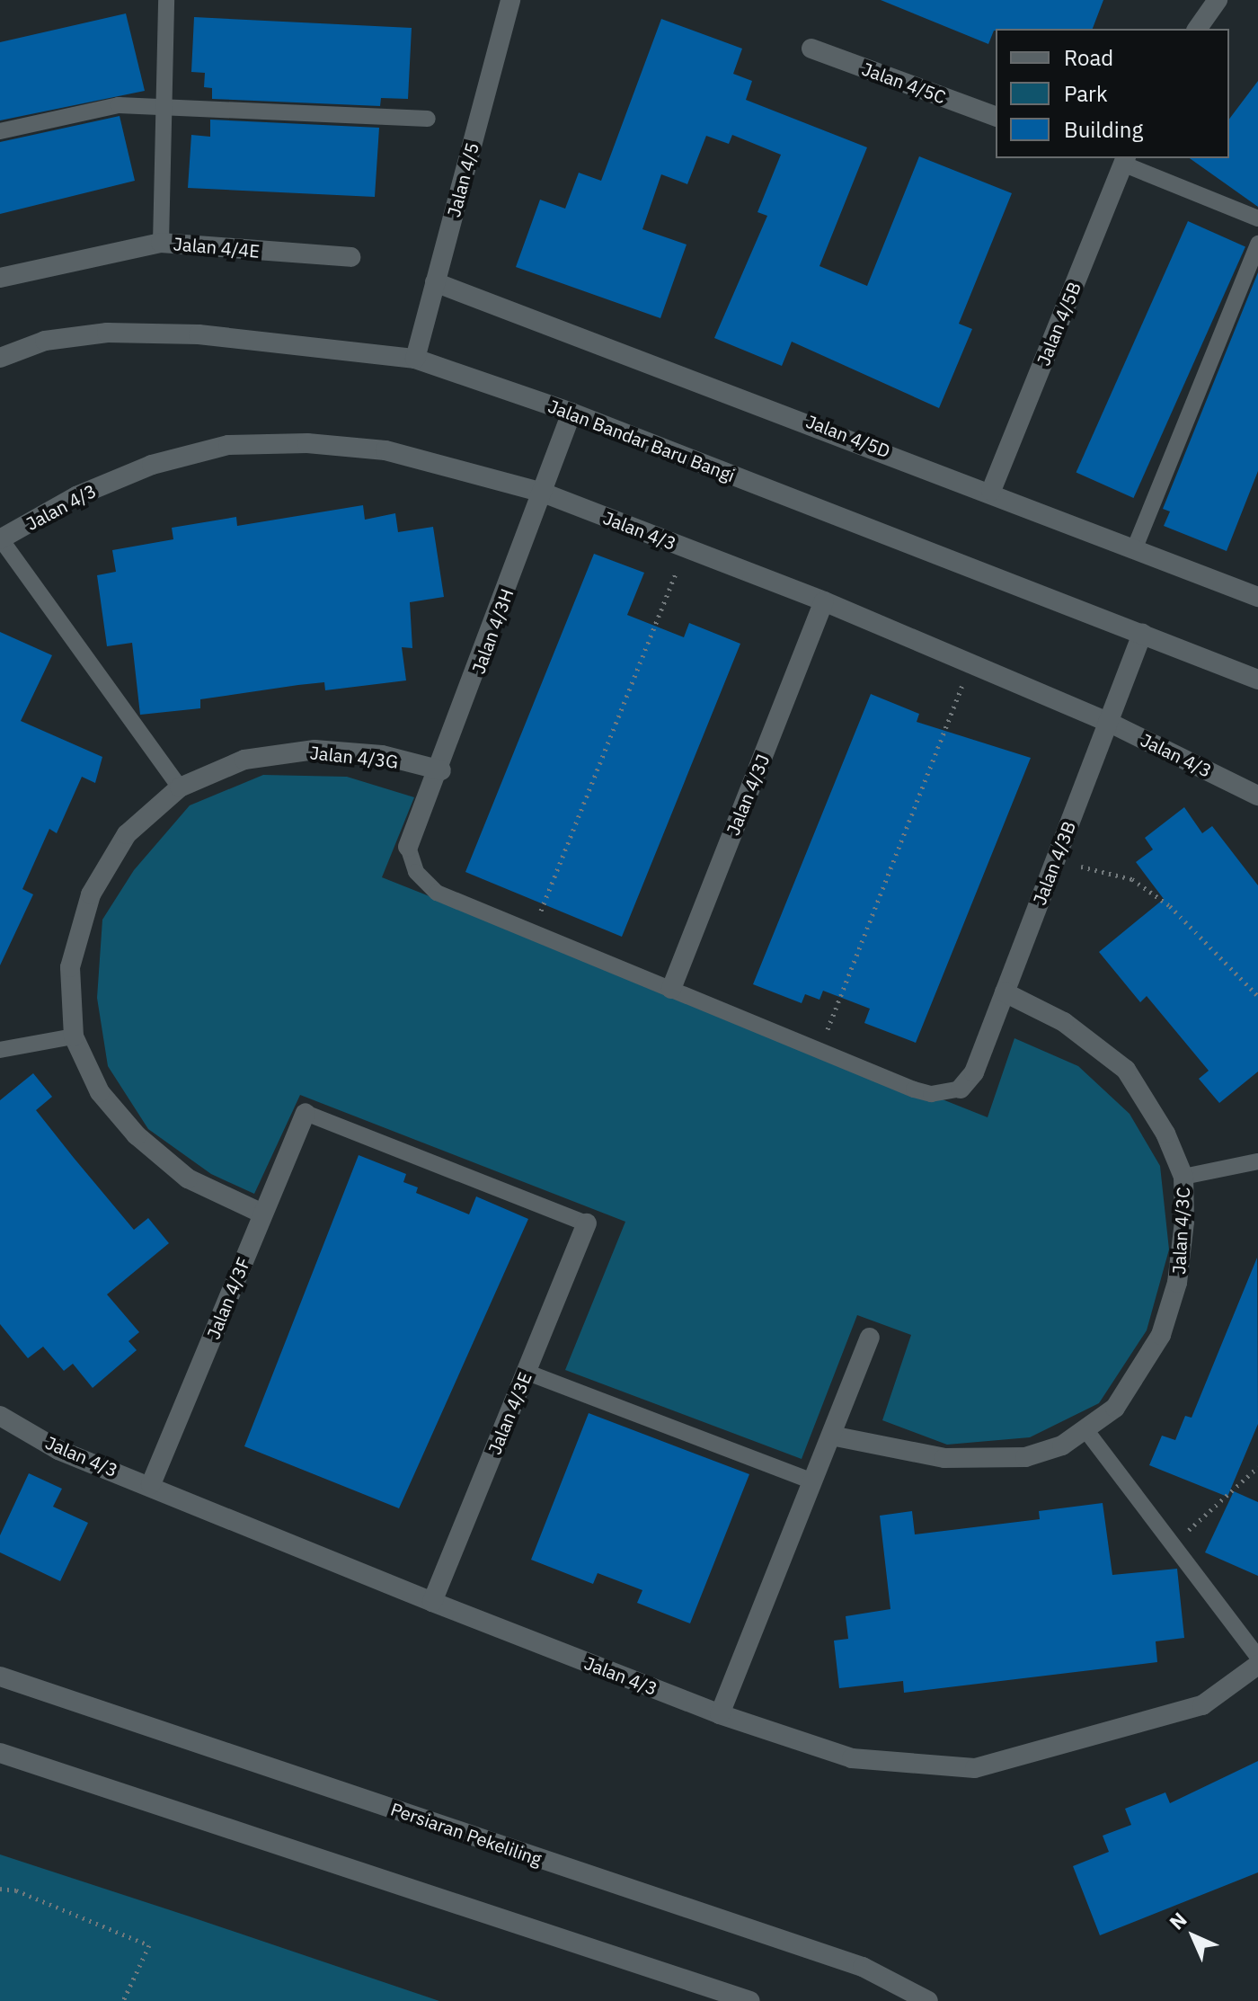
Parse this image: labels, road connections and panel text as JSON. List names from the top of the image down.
{
  "streets": {
    "street": [
      "Jalan 4/5C",
      "Jalan 4/5",
      "Jalan 4/4E",
      "Jalan 4/5B",
      "Jalan 4/5D",
      "Jalan Bandar Baru Bangi",
      "Jalan 4/3",
      "Jalan 4/3H",
      "Jalan 4/3G",
      "Jalan 4/3J",
      "Jalan 4/3B",
      "Jalan 4/3C",
      "Jalan 4/3F",
      "Jalan 4/3E",
      "Persiaran Pekeliling"
    ]
  },
  "crossings": [
    ["Jalan 4/5", "Jalan 4/5D"],
    ["Jalan 4/5", "Jalan Bandar Baru Bangi"],
    ["Jalan 4/5B", "Jalan 4/5D"],
    ["Jalan Bandar Baru Bangi", "Jalan 4/3H"],
    ["Jalan Bandar Baru Bangi", "Jalan 4/3B"],
    ["Jalan 4/3", "Jalan 4/3H"],
    ["Jalan 4/3", "Jalan 4/3J"],
    ["Jalan 4/3", "Jalan 4/3B"],
    ["Jalan 4/3", "Jalan 4/3F"],
    ["Jalan 4/3", "Jalan 4/3E"],
    ["Jalan 4/3H", "Jalan 4/3G"],
    ["Jalan 4/3G", "Jalan 4/3F"],
    ["Jalan 4/3B", "Jalan 4/3C"]
  ],
  "legend": ["Road", "Park", "Building"],
  "north": "top left"
}
